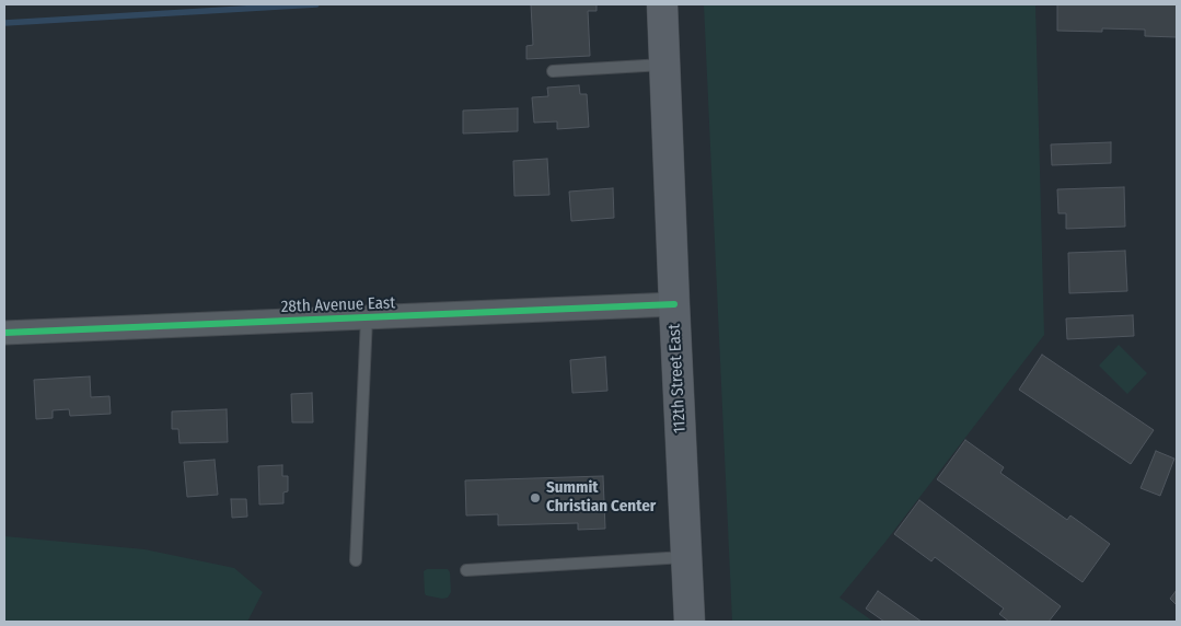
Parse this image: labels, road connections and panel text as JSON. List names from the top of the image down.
{
  "streets": {
    "main road": ["112th Street East"],
    "street": ["28th Avenue East"]
  },
  "crossings": [
    ["28th Avenue East", "112th Street East"]
  ],
  "places": ["Summit Christian Center"]
}
